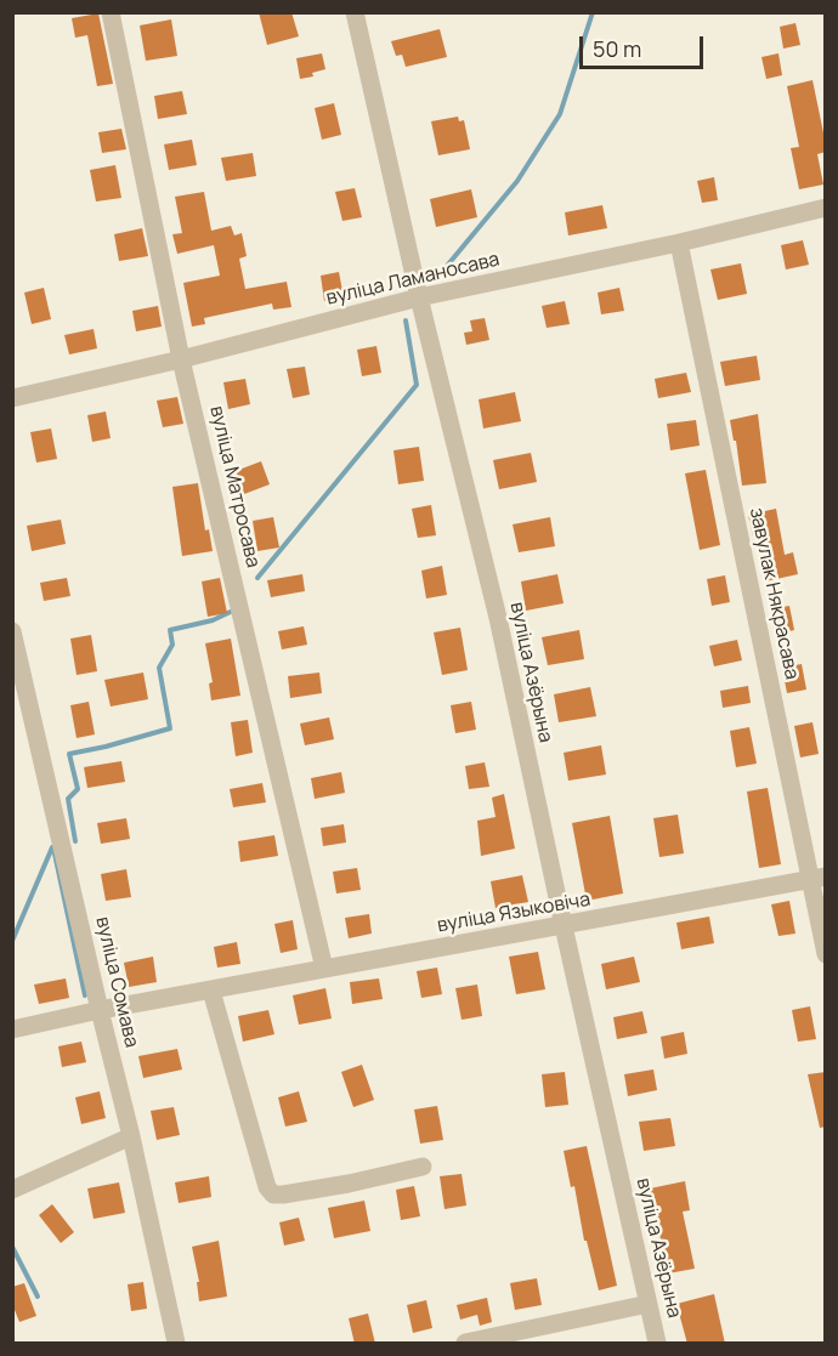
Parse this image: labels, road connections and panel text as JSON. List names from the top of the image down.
{
  "streets": {
    "street": [
      "вуліца Ламаносава",
      "вуліца Матросава",
      "завулак Някрасава",
      "вуліца Азёрына",
      "вуліца Языковіча",
      "вуліца Сомава"
    ]
  },
  "crossings": [
    ["вуліца Ламаносава", "вуліца Матросава"],
    ["вуліца Ламаносава", "завулак Някрасава"],
    ["вуліца Ламаносава", "вуліца Азёрына"],
    ["вуліца Матросава", "вуліца Языковіча"],
    ["завулак Някрасава", "вуліца Языковіча"],
    ["вуліца Азёрына", "вуліца Языковіча"],
    ["вуліца Языковіча", "вуліца Сомава"]
  ],
  "scale_bar": "50 m"
}
